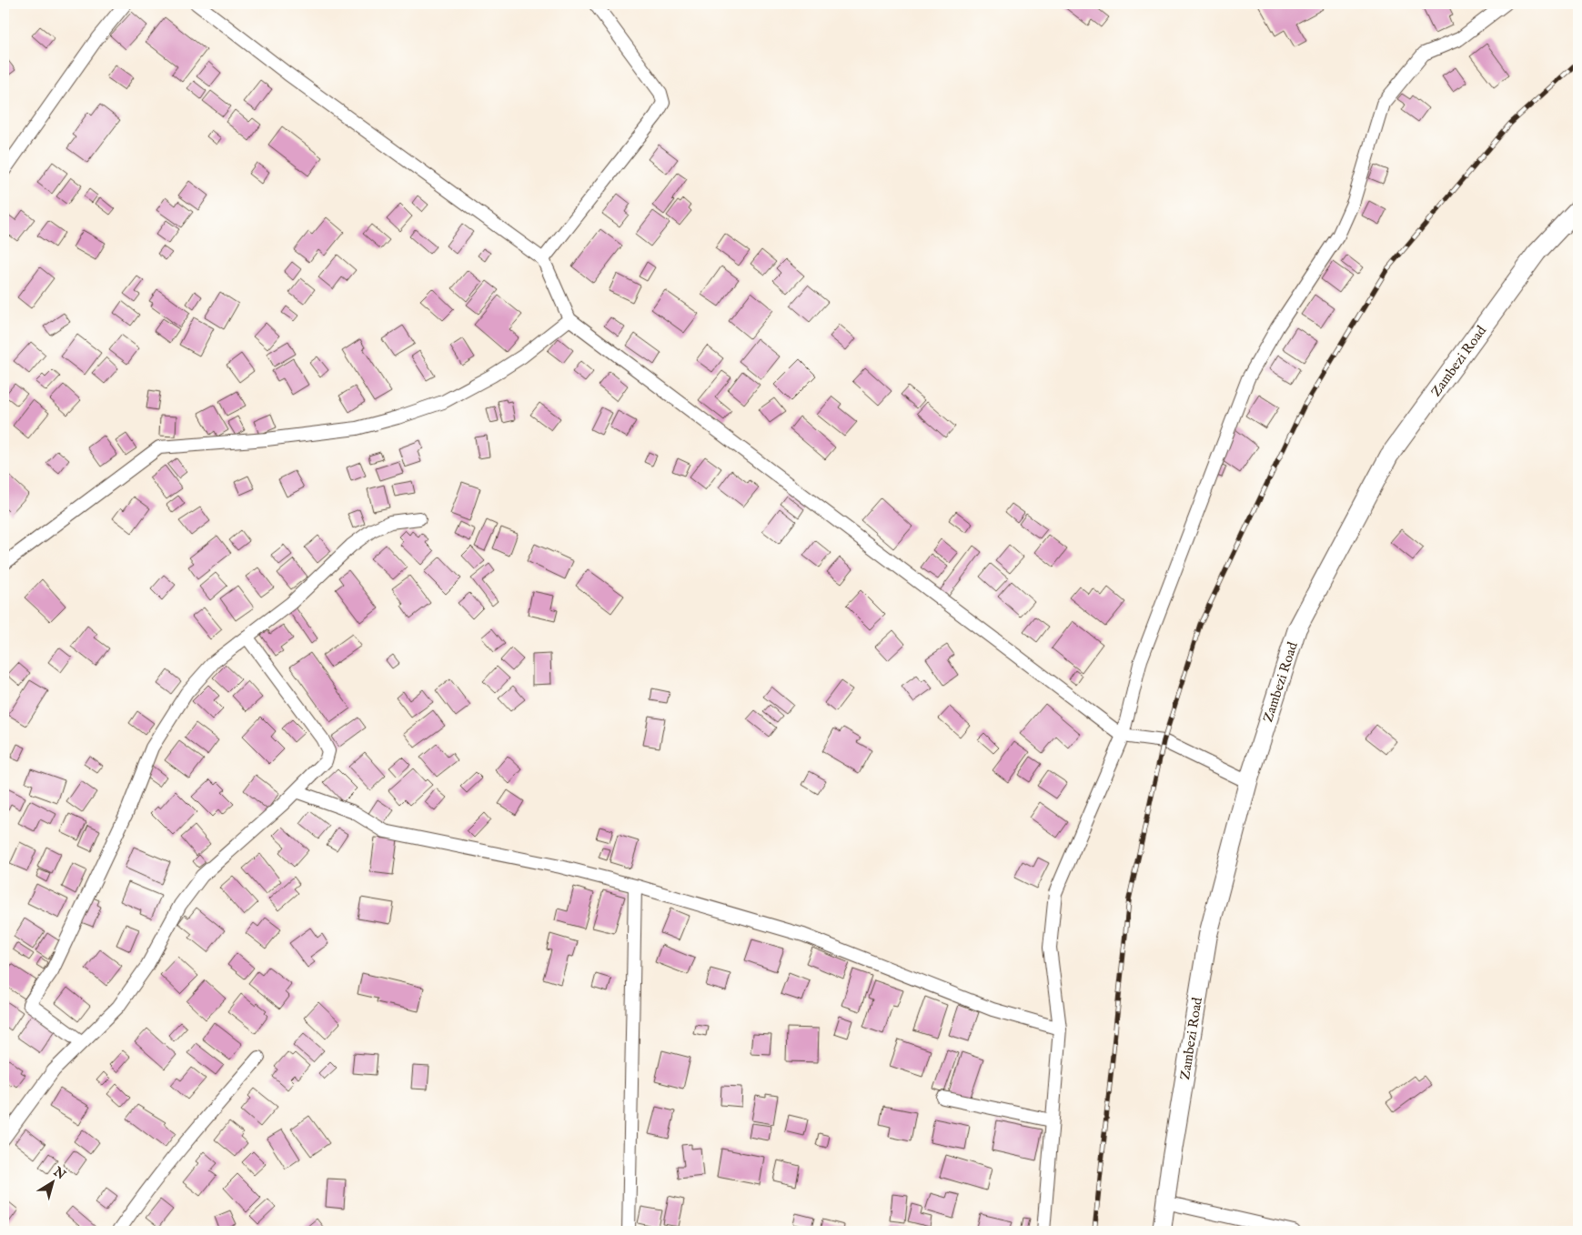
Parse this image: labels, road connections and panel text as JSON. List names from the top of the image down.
{
  "streets": {
    "main road": ["Zambezi Road"]
  },
  "north": "top right"
}
